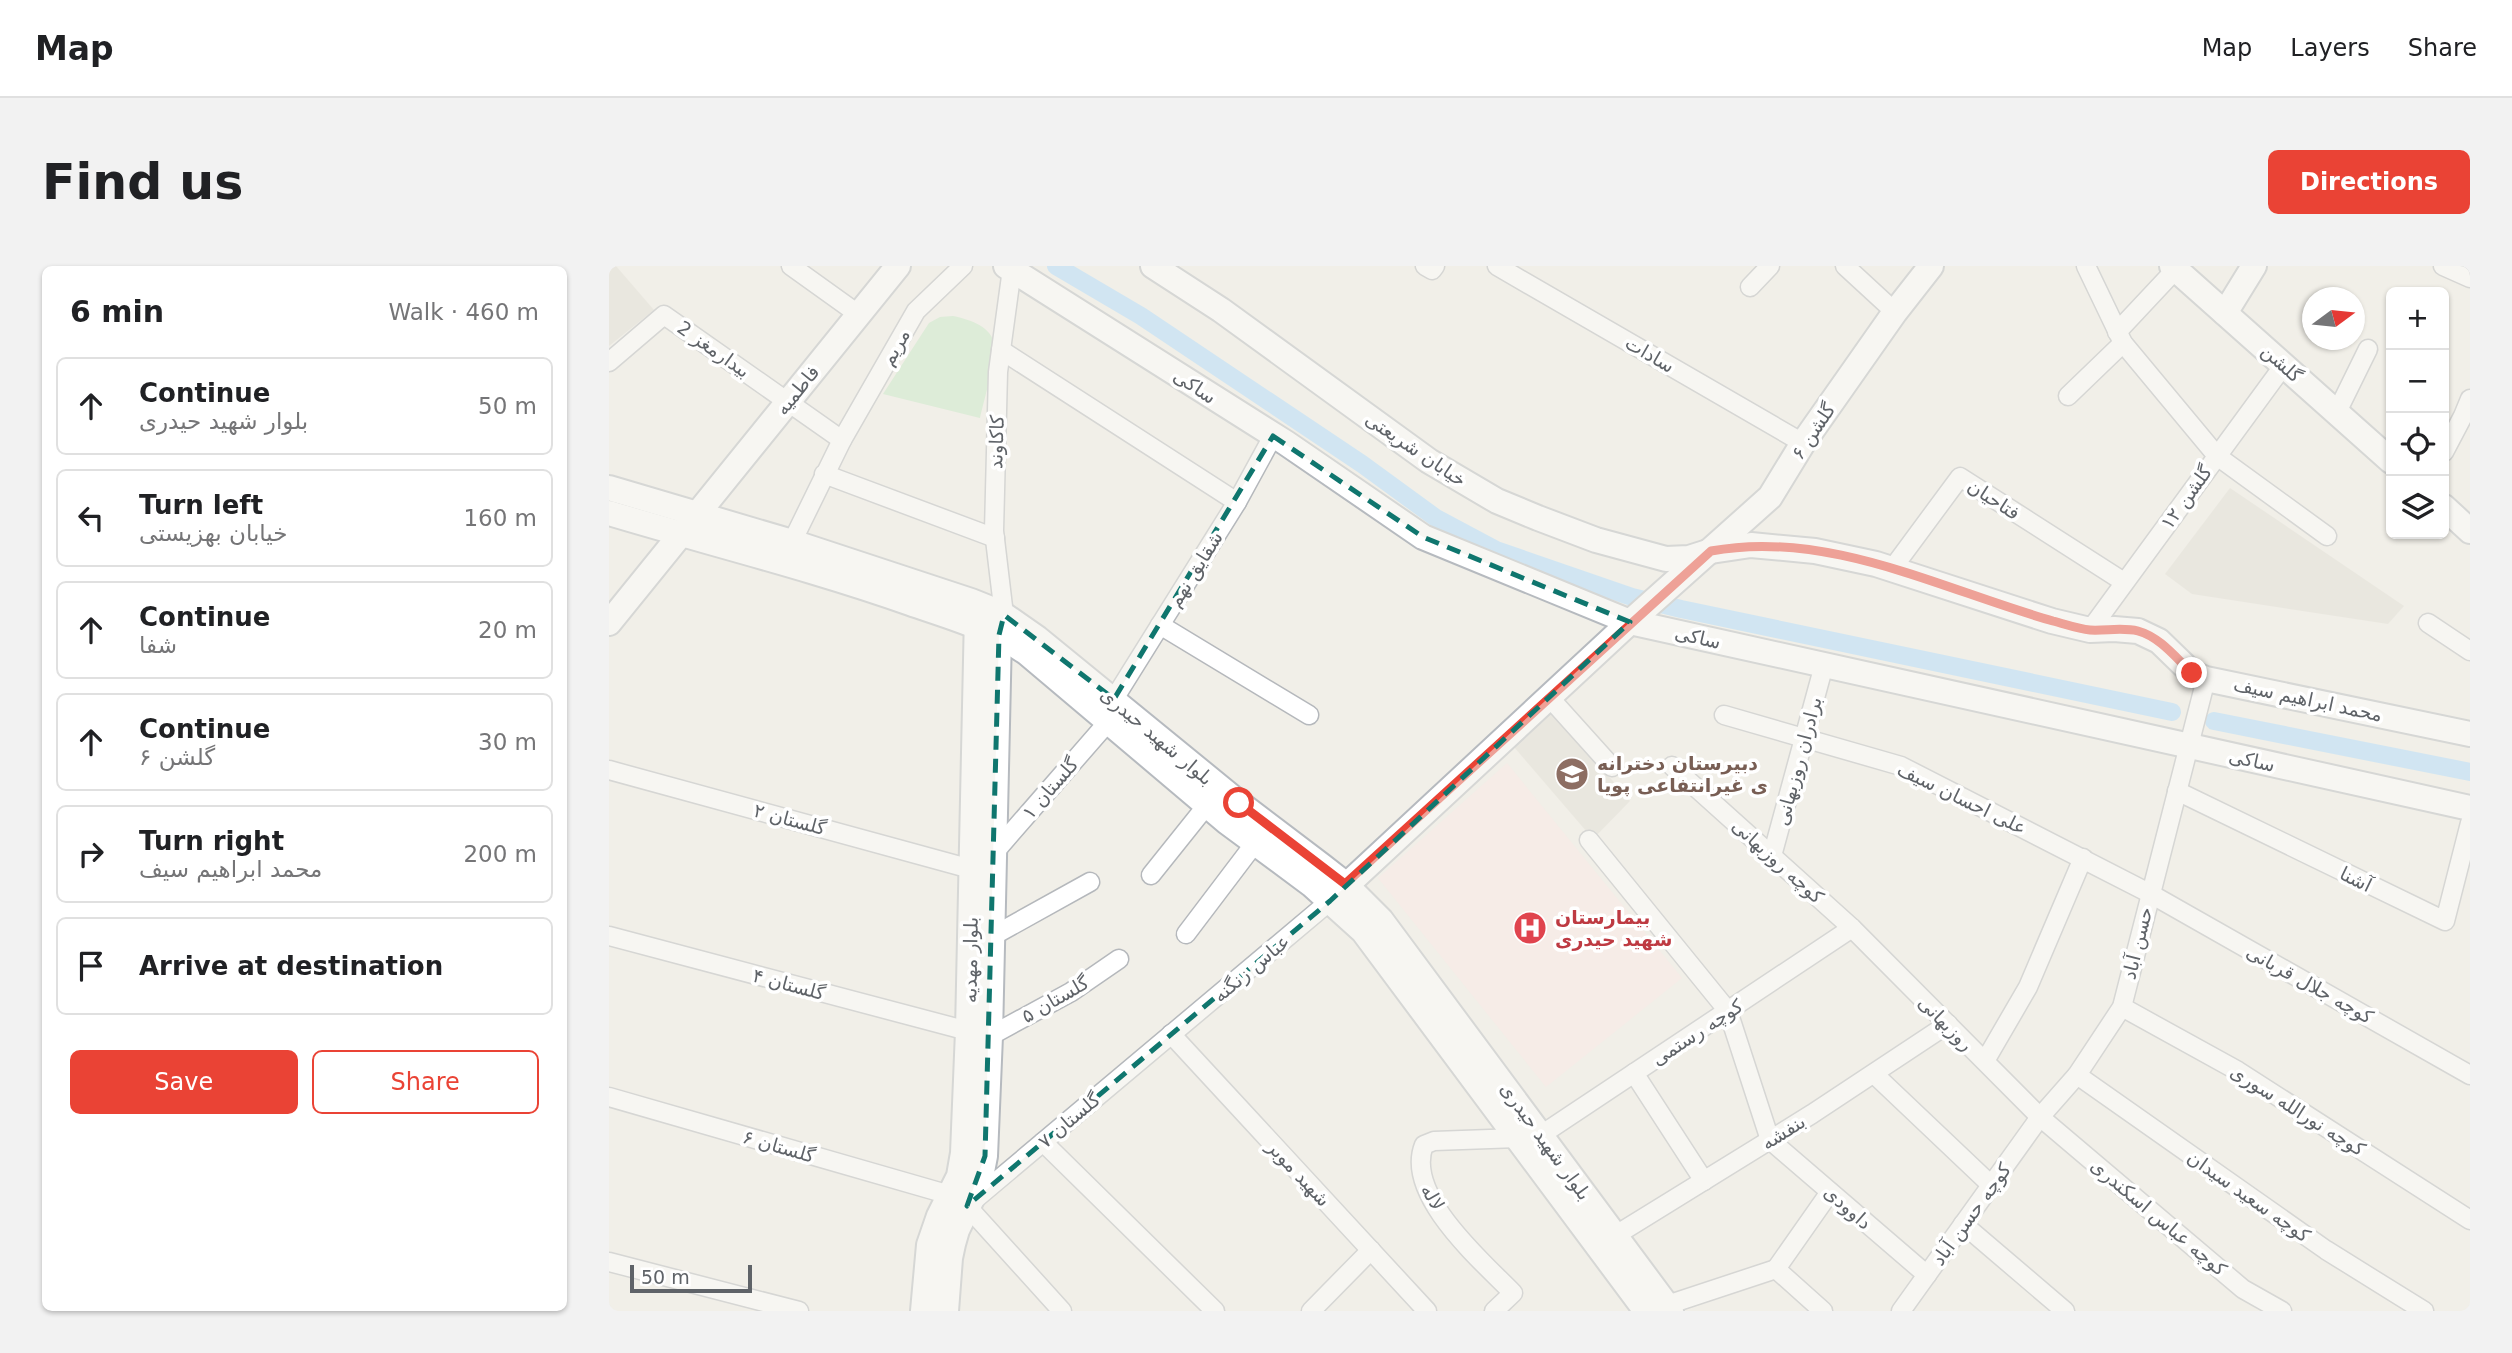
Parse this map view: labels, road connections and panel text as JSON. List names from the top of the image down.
{
  "streets": {
    "street": [
      "مریم",
      "بیدارمغز 2",
      "سادات",
      "گلشن",
      "ساکی",
      "فاطمیه",
      "گلشن ۶",
      "کاکاوند",
      "خیابان شریعتی",
      "گلشن ۱۲",
      "فتاحیان",
      "شقایق نهم",
      "محمد ابراهیم سیف",
      "بلوار شهید حیدری",
      "برادران روزبهانی",
      "گلستان ۱",
      "علی احسان سیف",
      "گلستان ۲",
      "کوچه روزبهانی",
      "آشنا",
      "حسن آباد",
      "بلوار مهدیه",
      "عباس زنگنه",
      "گلستان ۴",
      "کوچه جلال قربانی",
      "گلستان ۵",
      "روزبهانی",
      "کوچه رستمی",
      "کوچه نورالله سوری",
      "گلستان ۷",
      "بنفشه",
      "گلستان ۶",
      "شهید موبر",
      "کوچه سعید سیدان",
      "لاله",
      "داوودی",
      "کوچه حسن آباد",
      "کوچه عباس اسکندری"
    ]
  },
  "crossings": [
    ["مریم", "بلوار شهید حیدری"],
    ["بیدارمغز 2", "فاطمیه"],
    ["سادات", "گلشن ۶"],
    ["گلشن", "گلشن ۱۲"],
    ["ساکی", "گلشن ۶"],
    ["ساکی", "کاکاوند"],
    ["ساکی", "شقایق نهم"],
    ["ساکی", "برادران روزبهانی"],
    ["ساکی", "حسن آباد"],
    ["فاطمیه", "بلوار شهید حیدری"],
    ["گلشن ۶", "خیابان شریعتی"],
    ["گلشن ۶", "محمد ابراهیم سیف"],
    ["گلشن ۶", "بلوار شهید حیدری"],
    ["گلشن ۶", "عباس زنگنه"],
    ["کاکاوند", "بلوار شهید حیدری"],
    ["کاکاوند", "بلوار مهدیه"],
    ["خیابان شریعتی", "محمد ابراهیم سیف"],
    ["گلشن ۱۲", "فتاحیان"],
    ["گلشن ۱۲", "محمد ابراهیم سیف"],
    ["فتاحیان", "محمد ابراهیم سیف"],
    ["شقایق نهم", "بلوار شهید حیدری"],
    ["شقایق نهم", "گلستان ۱"],
    ["محمد ابراهیم سیف", "حسن آباد"],
    ["بلوار شهید حیدری", "گلستان ۱"],
    ["بلوار شهید حیدری", "بلوار مهدیه"],
    ["بلوار شهید حیدری", "عباس زنگنه"],
    ["بلوار شهید حیدری", "کوچه رستمی"],
    ["بلوار شهید حیدری", "بنفشه"],
    ["بلوار شهید حیدری", "لاله"],
    ["برادران روزبهانی", "علی احسان سیف"],
    ["برادران روزبهانی", "کوچه روزبهانی"],
    ["گلستان ۱", "بلوار مهدیه"],
    ["علی احسان سیف", "حسن آباد"],
    ["علی احسان سیف", "کوچه جلال قربانی"],
    ["گلستان ۲", "بلوار مهدیه"],
    ["کوچه روزبهانی", "روزبهانی"],
    ["کوچه روزبهانی", "کوچه رستمی"],
    ["آشنا", "حسن آباد"],
    ["حسن آباد", "کوچه جلال قربانی"],
    ["حسن آباد", "روزبهانی"],
    ["حسن آباد", "کوچه نورالله سوری"],
    ["حسن آباد", "کوچه سعید سیدان"],
    ["حسن آباد", "کوچه حسن آباد"],
    ["حسن آباد", "کوچه عباس اسکندری"],
    ["بلوار مهدیه", "گلستان ۴"],
    ["بلوار مهدیه", "گلستان ۵"],
    ["بلوار مهدیه", "گلستان ۷"],
    ["بلوار مهدیه", "گلستان ۶"],
    ["عباس زنگنه", "گلستان ۷"],
    ["عباس زنگنه", "شهید موبر"],
    ["گلستان ۴", "گلستان ۵"],
    ["روزبهانی", "کوچه رستمی"],
    ["روزبهانی", "بنفشه"],
    ["روزبهانی", "کوچه حسن آباد"],
    ["روزبهانی", "کوچه عباس اسکندری"],
    ["کوچه رستمی", "لاله"],
    ["گلستان ۷", "گلستان ۶"],
    ["گلستان ۷", "شهید موبر"],
    ["بنفشه", "داوودی"],
    ["داوودی", "کوچه حسن آباد"],
    ["کوچه حسن آباد", "کوچه عباس اسکندری"]
  ],
  "places": {
    "school or university": ["دبیرستان دخترانه ی غیرانتفاعی پویا"],
    "hospital": ["بیمارستان شهید حیدری"]
  },
  "scale_bar": "50 m",
  "north": "right",
  "page": {
    "header": "Map",
    "nav": ["Map", "Layers", "Share"],
    "buttons": [
      "Directions",
      ["Save", "Share"]
    ],
    "title": "Find us",
    "heading": ["6 min", "Walk · 460 m"],
    "map_buttons": ["+", "−"],
    "list": [
      ["Continue", "بلوار شهید حیدری", "50 m"],
      ["Turn left", "خیابان بهزیستی", "160 m"],
      ["Continue", "شفا", "20 m"],
      ["Continue", "گلشن ۶", "30 m"],
      ["Turn right", "محمد ابراهیم سیف", "200 m"],
      "Arrive at destination"
    ],
    "scale": "50 m"
  }
}
